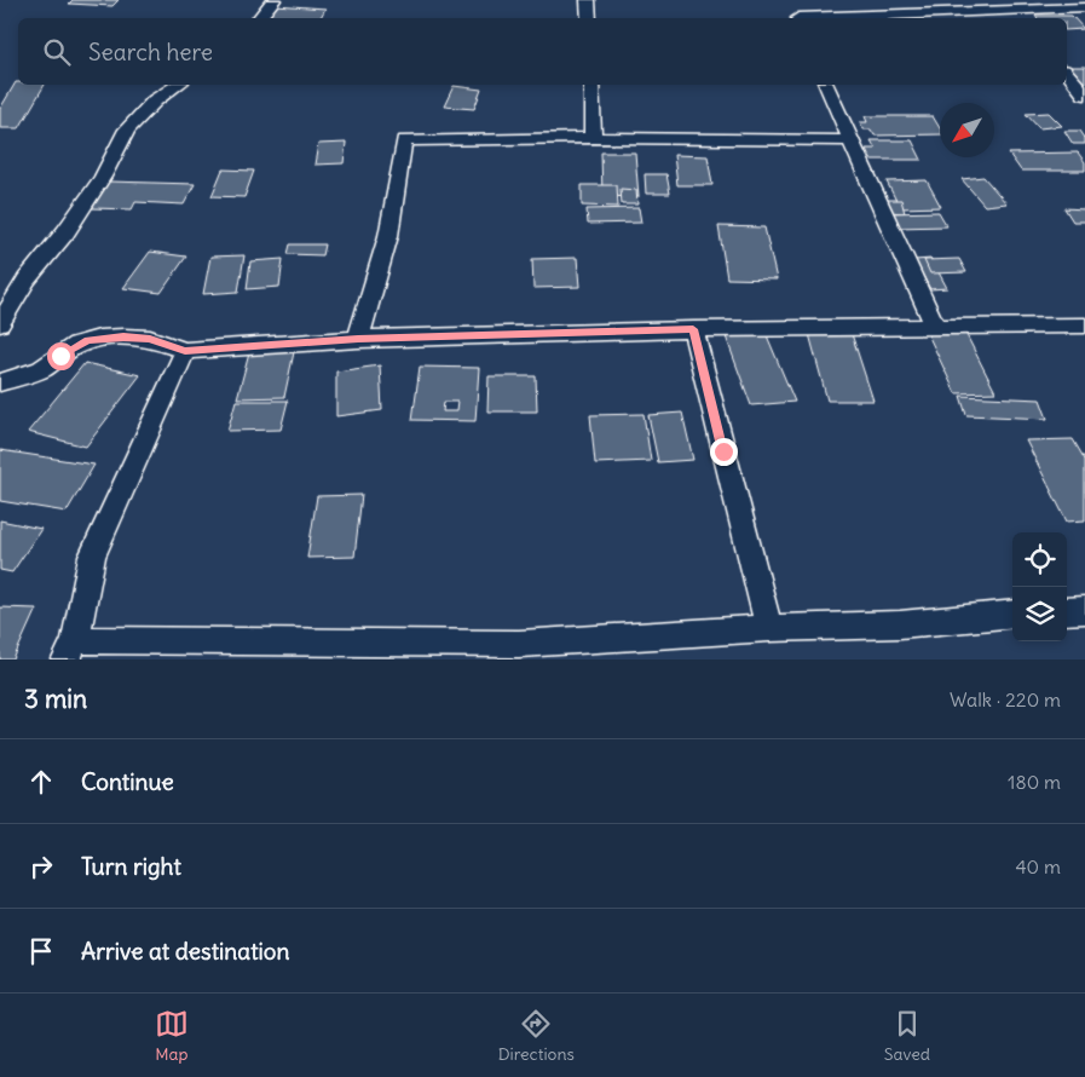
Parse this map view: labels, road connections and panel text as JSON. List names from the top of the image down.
{
  "north": "bottom left",
  "page": {
    "search": "Search here",
    "heading": ["3 min", "Walk · 220 m"],
    "list": [
      ["Continue", "180 m"],
      ["Turn right", "40 m"],
      "Arrive at destination"
    ],
    "nav": ["Map", "Directions", "Saved"]
  }
}
